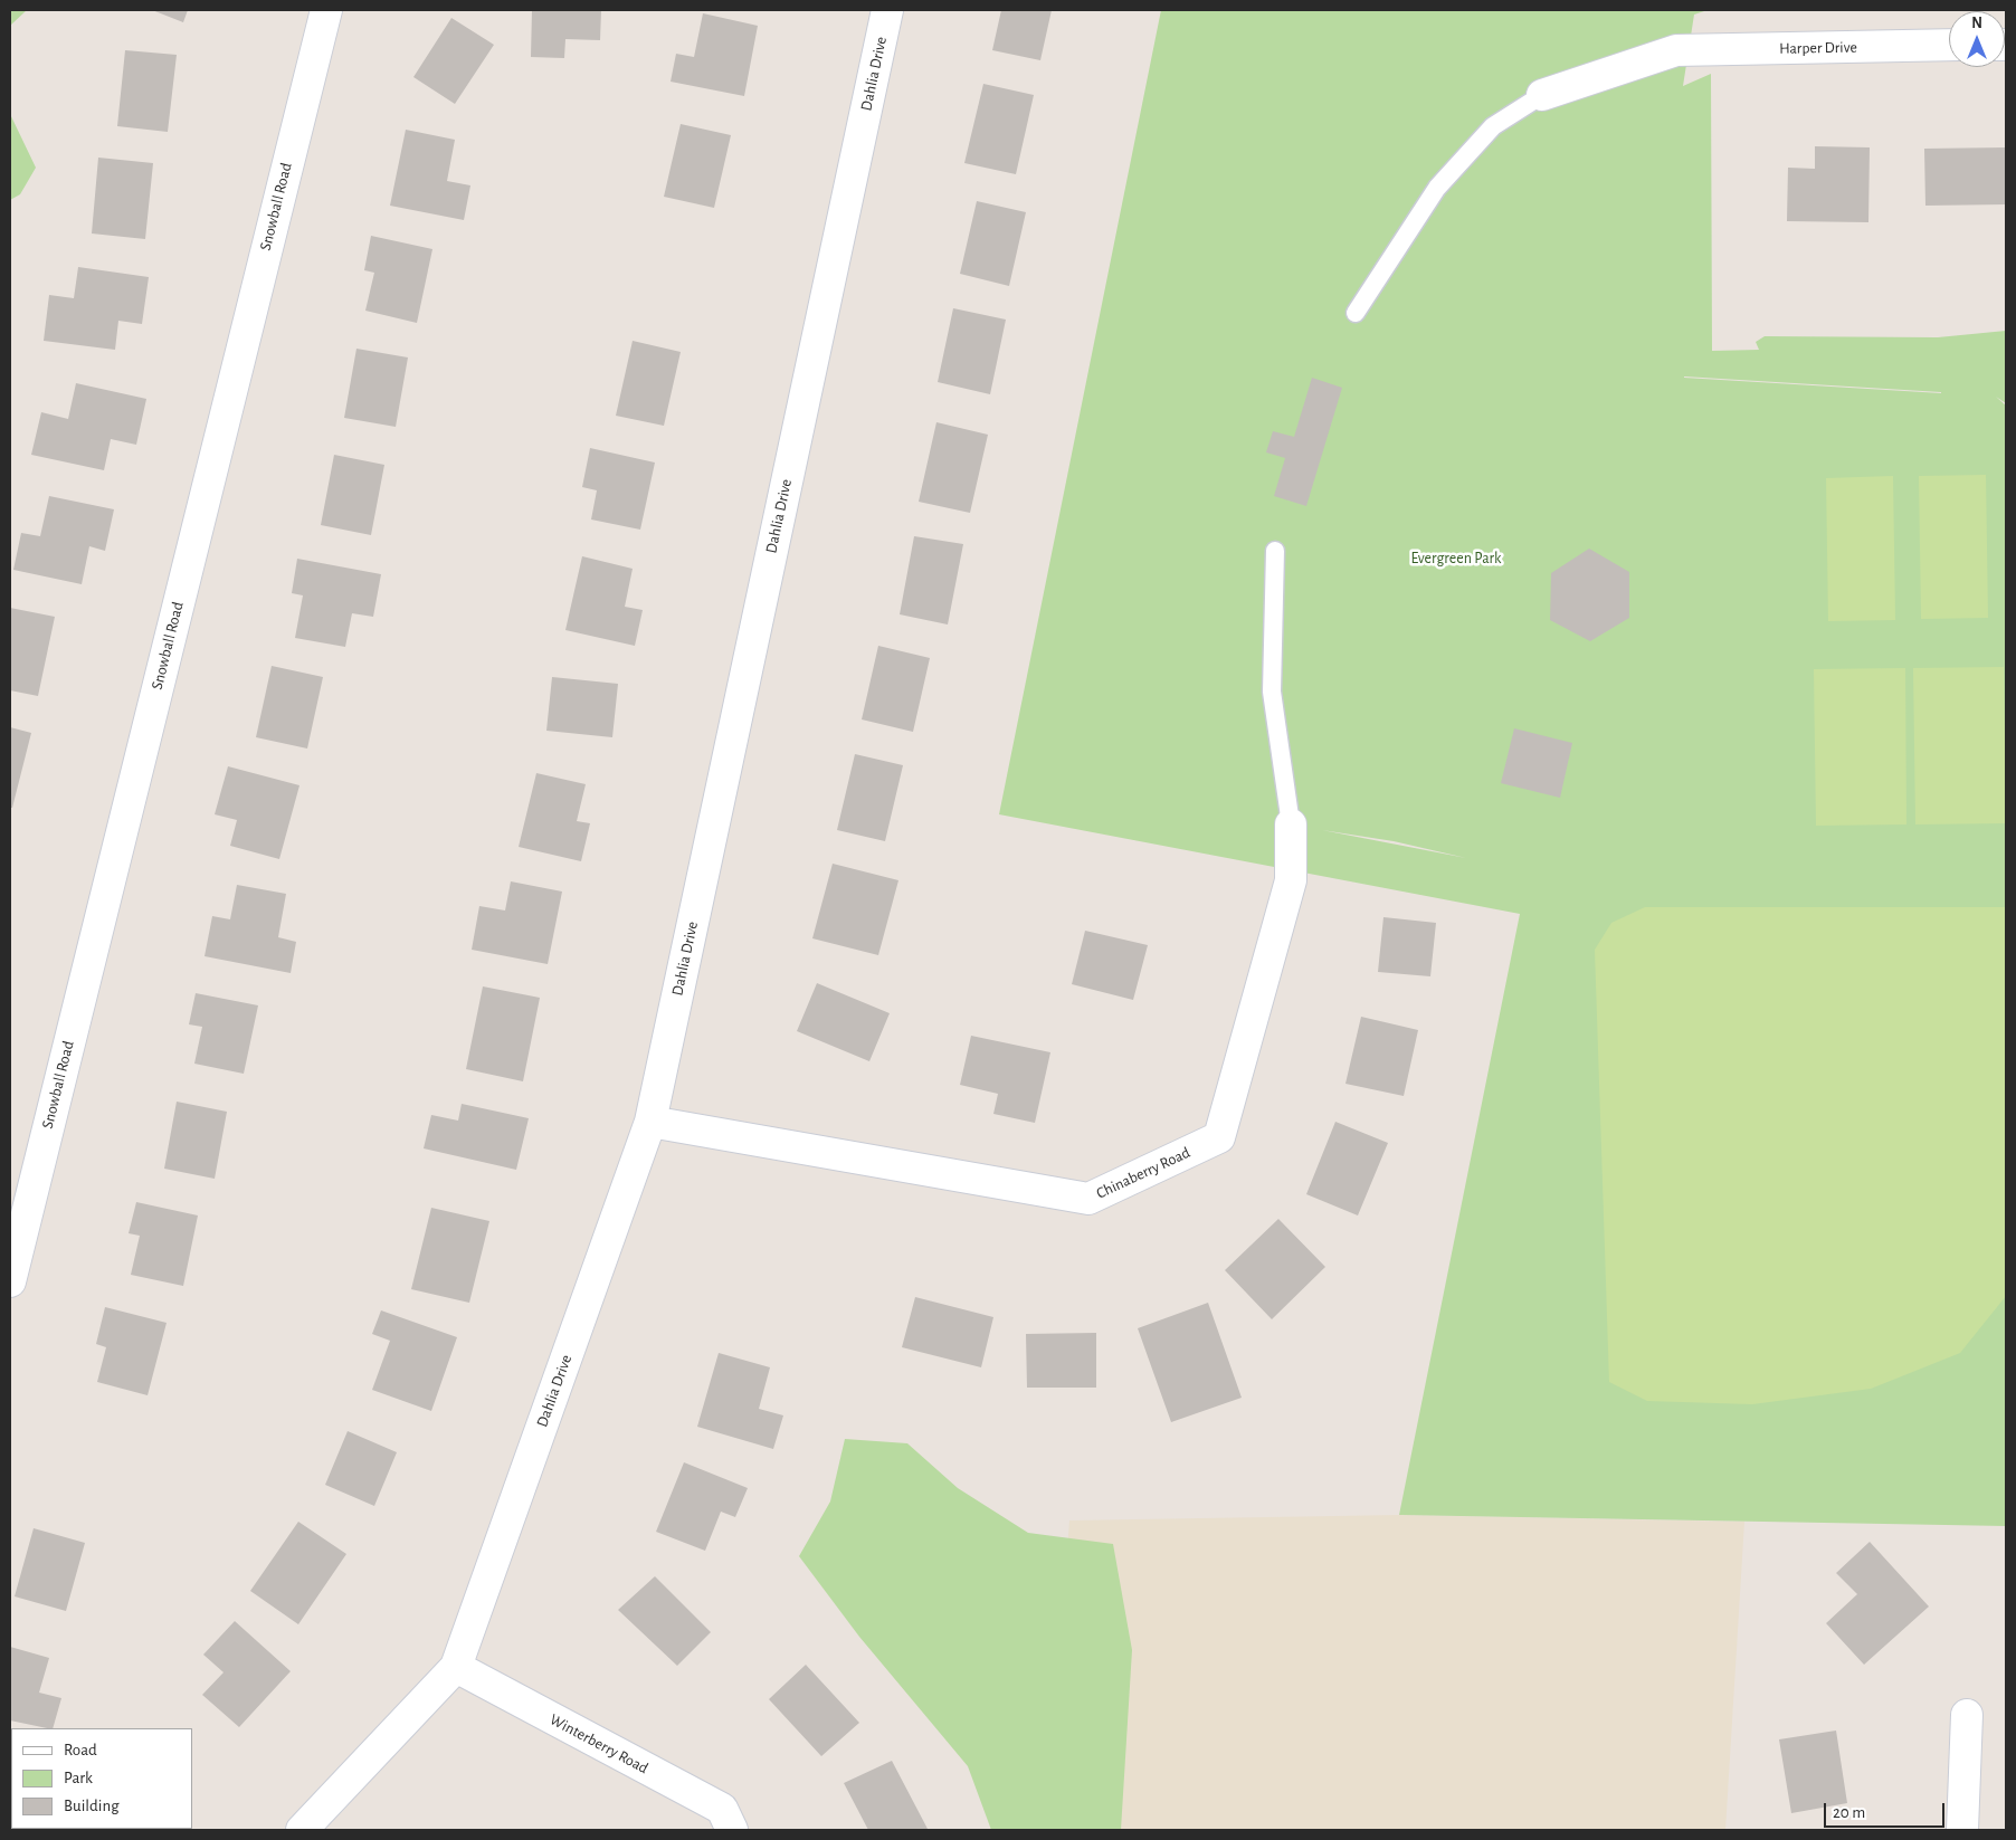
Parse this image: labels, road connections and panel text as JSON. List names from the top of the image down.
{
  "streets": {
    "street": [
      "Harper Drive",
      "Dahlia Drive",
      "Snowball Road",
      "Chinaberry Road",
      "Winterberry Road"
    ]
  },
  "crossings": [
    ["Dahlia Drive", "Chinaberry Road"],
    ["Dahlia Drive", "Winterberry Road"]
  ],
  "parks": ["Evergreen Park"],
  "legend": ["Road", "Park", "Building"],
  "scale_bar": "20 m",
  "north": "top"
}
